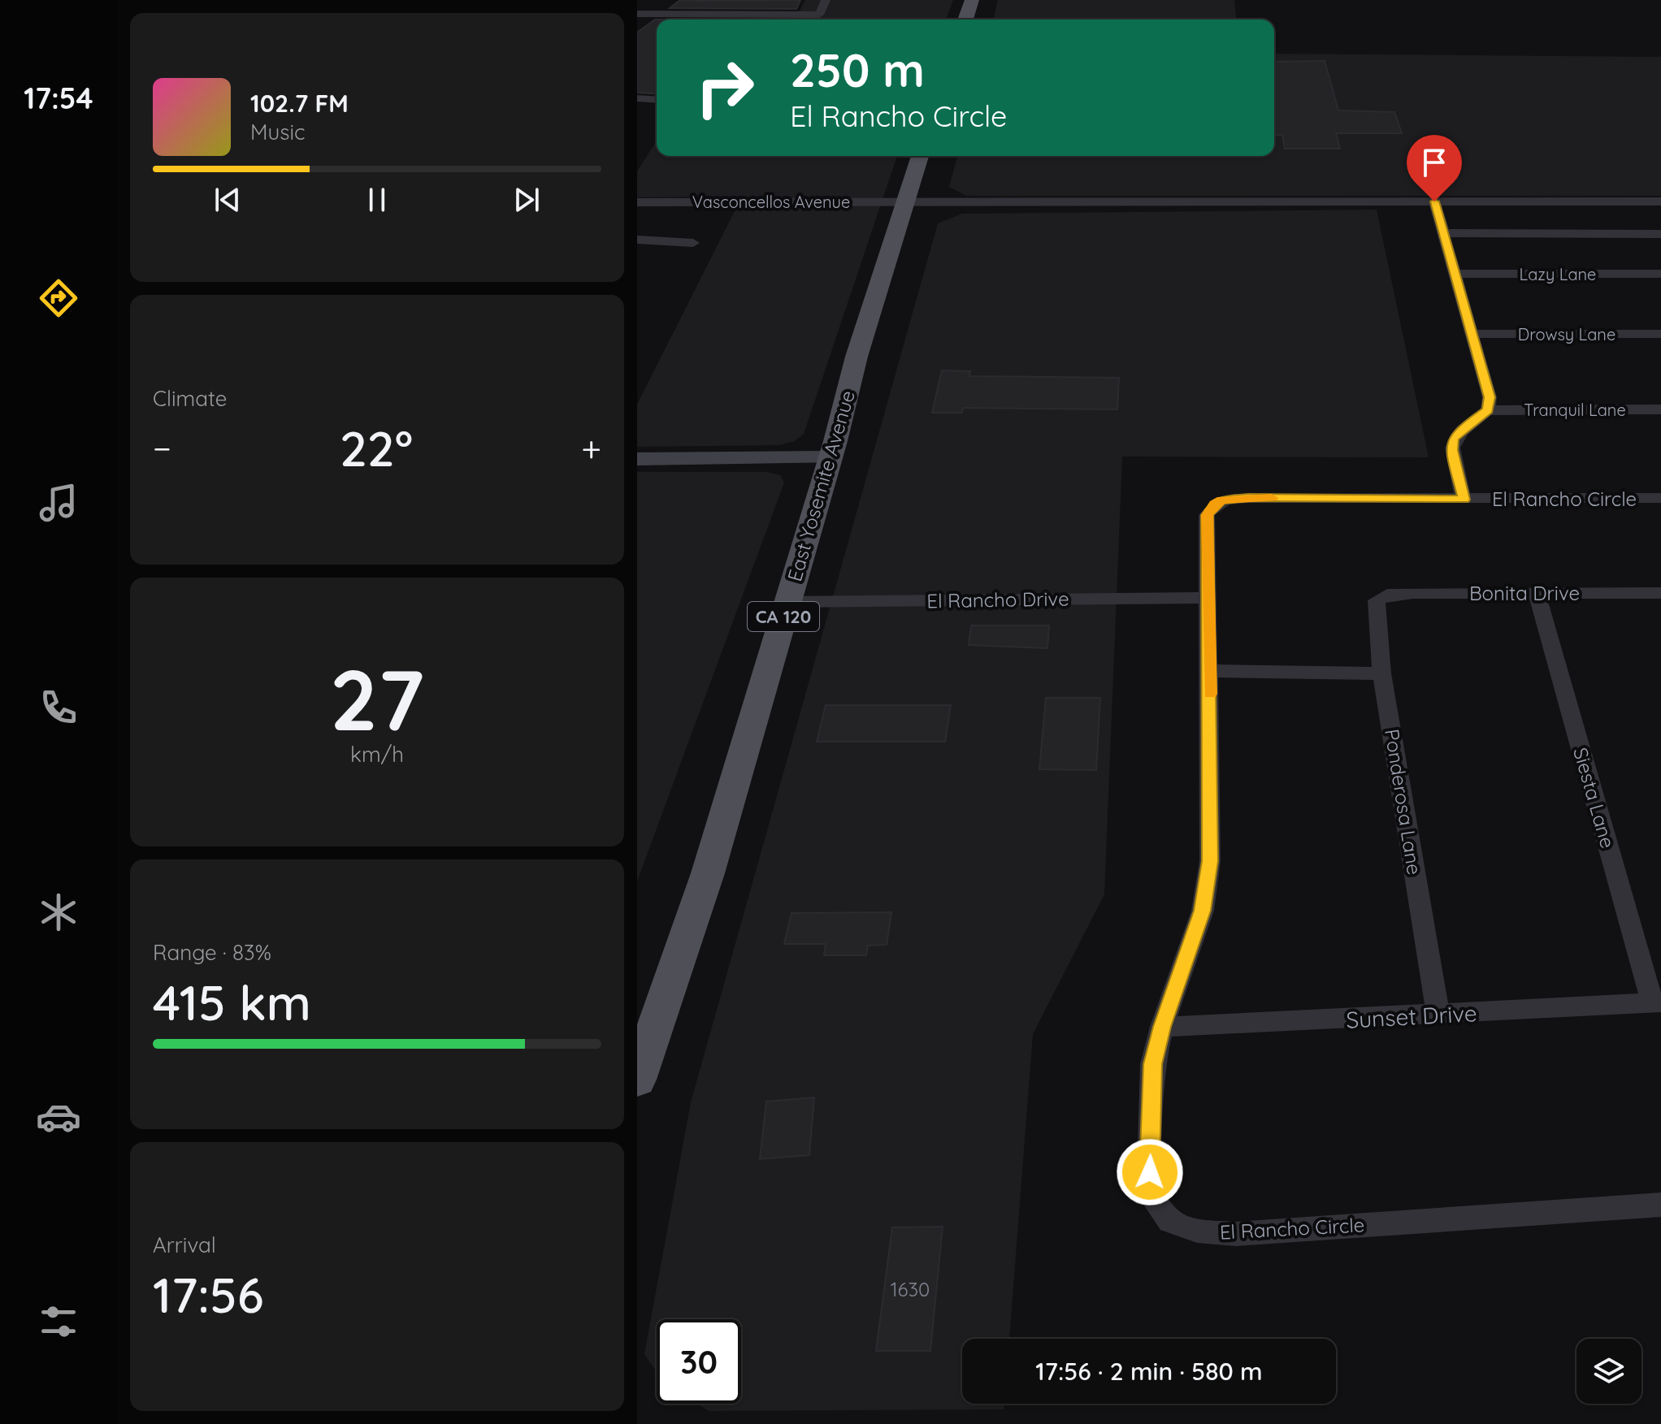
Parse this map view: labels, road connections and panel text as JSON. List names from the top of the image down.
{
  "streets": {
    "main road": ["East Yosemite Avenue", "CA 120"],
    "street": [
      "Vasconcellos Avenue",
      "Lazy Lane",
      "Drowsy Lane",
      "Tranquil Lane",
      "El Rancho Circle",
      "Bonita Drive",
      "El Rancho Drive",
      "Siesta Lane",
      "Ponderosa Lane",
      "Sunset Drive"
    ]
  },
  "crossings": [
    ["Vasconcellos Avenue", "East Yosemite Avenue"],
    ["East Yosemite Avenue", "El Rancho Drive"],
    ["El Rancho Circle", "El Rancho Drive"],
    ["El Rancho Circle", "Sunset Drive"],
    ["Bonita Drive", "Siesta Lane"],
    ["Bonita Drive", "Ponderosa Lane"],
    ["Siesta Lane", "Sunset Drive"],
    ["Ponderosa Lane", "Sunset Drive"]
  ],
  "house_numbers": ["1630"],
  "page": {
    "tabs": "17:54",
    "turn": ["250 m", "El Rancho Circle"],
    "song": ["102.7 FM", "Music"],
    "tile": [
      "Climate",
      ["27", "km/h"],
      ["Range · 83%", "415 km"],
      ["Arrival", "17:56"]
    ],
    "heat": ["−", "22°", "+"],
    "limit": "30",
    "trip": "17:56 · 2 min · 580 m"
  }
}
